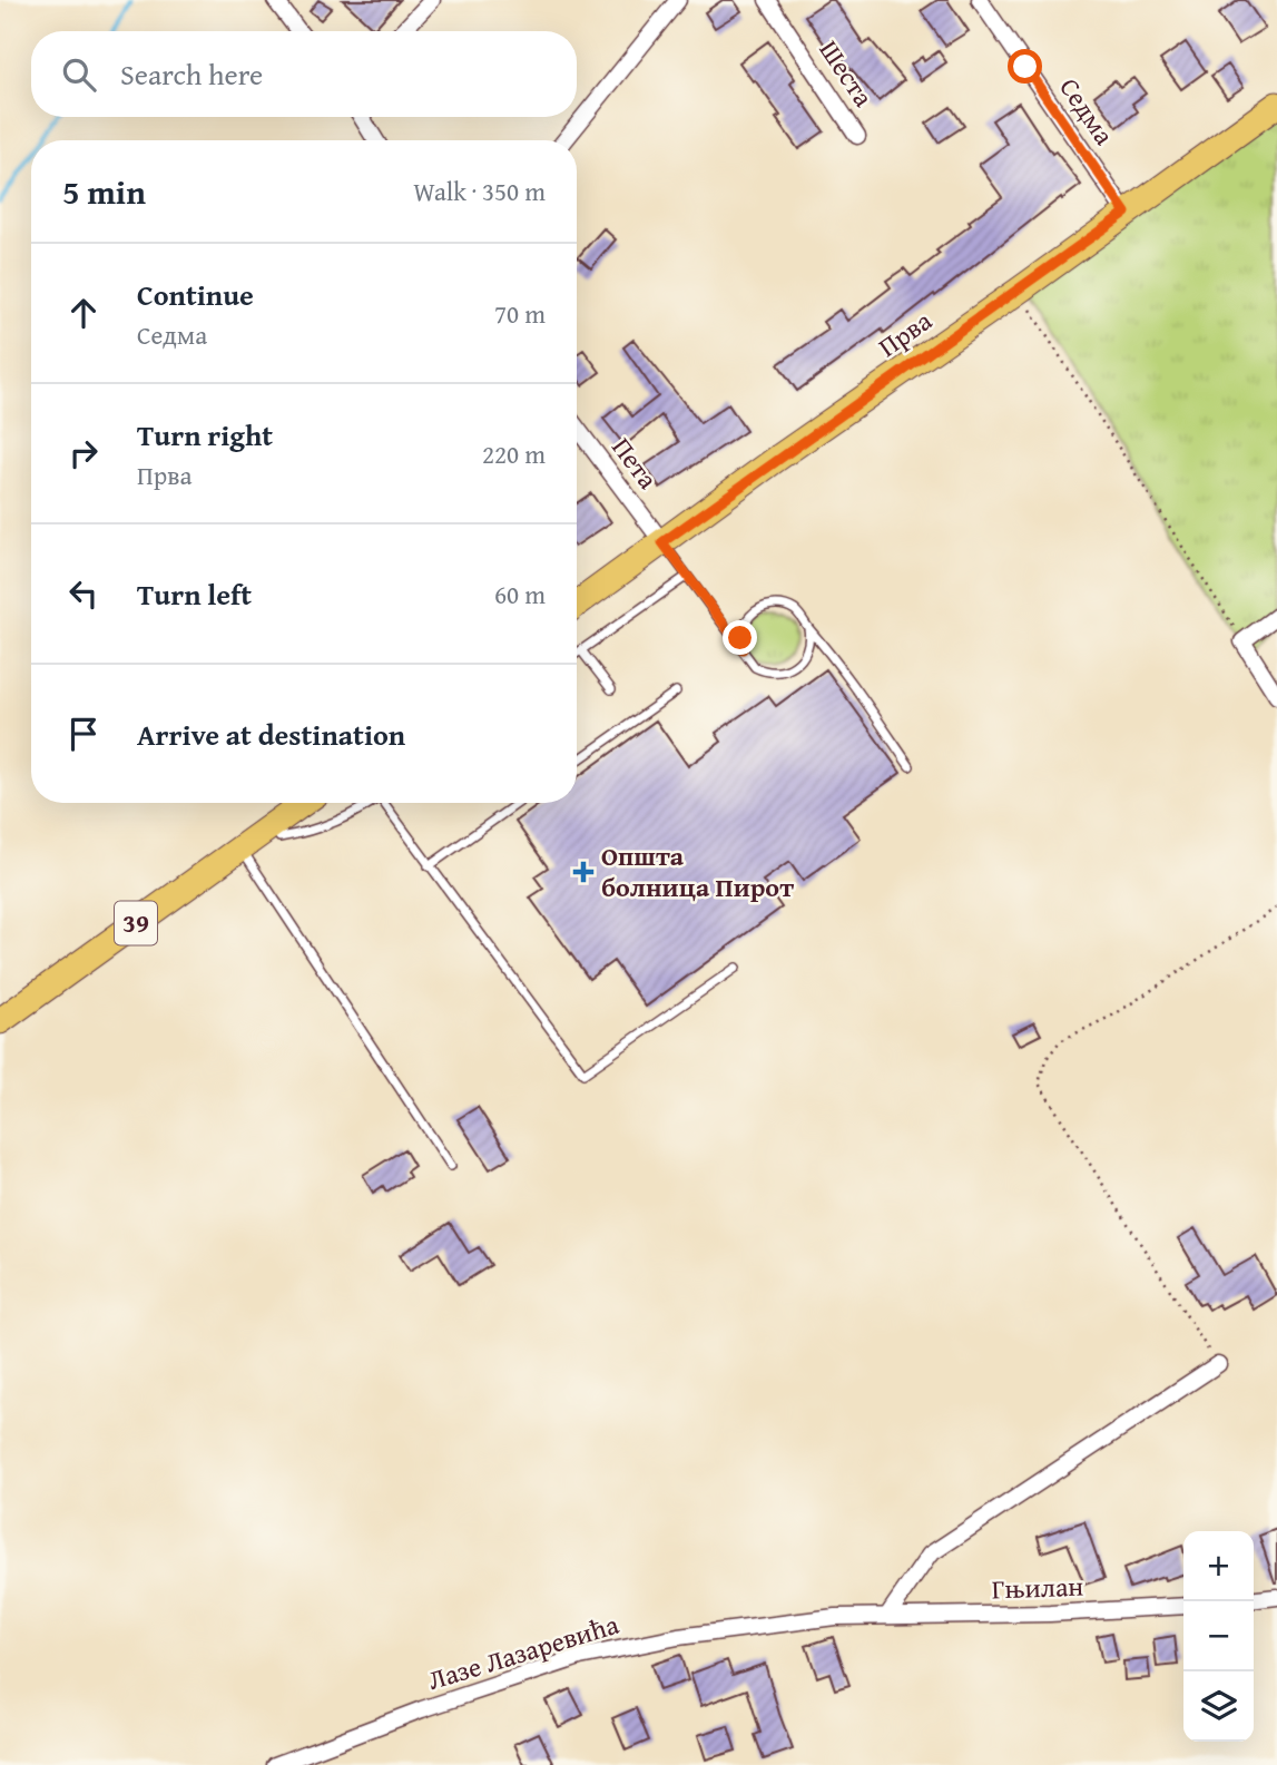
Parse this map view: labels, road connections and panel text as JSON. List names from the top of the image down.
{
  "streets": {
    "main road": ["Прва", "39"],
    "street": [
      "Шеста",
      "Седма",
      "Пета",
      "Гњилан",
      "Лазе Лазаревића"
    ]
  },
  "crossings": [
    ["Седма", "Прва"],
    ["Прва", "Пета"],
    ["Гњилан", "Лазе Лазаревића"]
  ],
  "places": {
    "health": ["Општа болница Пирот"]
  },
  "page": {
    "search": "Search here",
    "heading": ["5 min", "Walk · 350 m"],
    "list": [
      ["Continue", "Седма", "70 m"],
      ["Turn right", "Прва", "220 m"],
      ["Turn left", "60 m"],
      "Arrive at destination"
    ],
    "map_buttons": ["+", "−"]
  }
}
